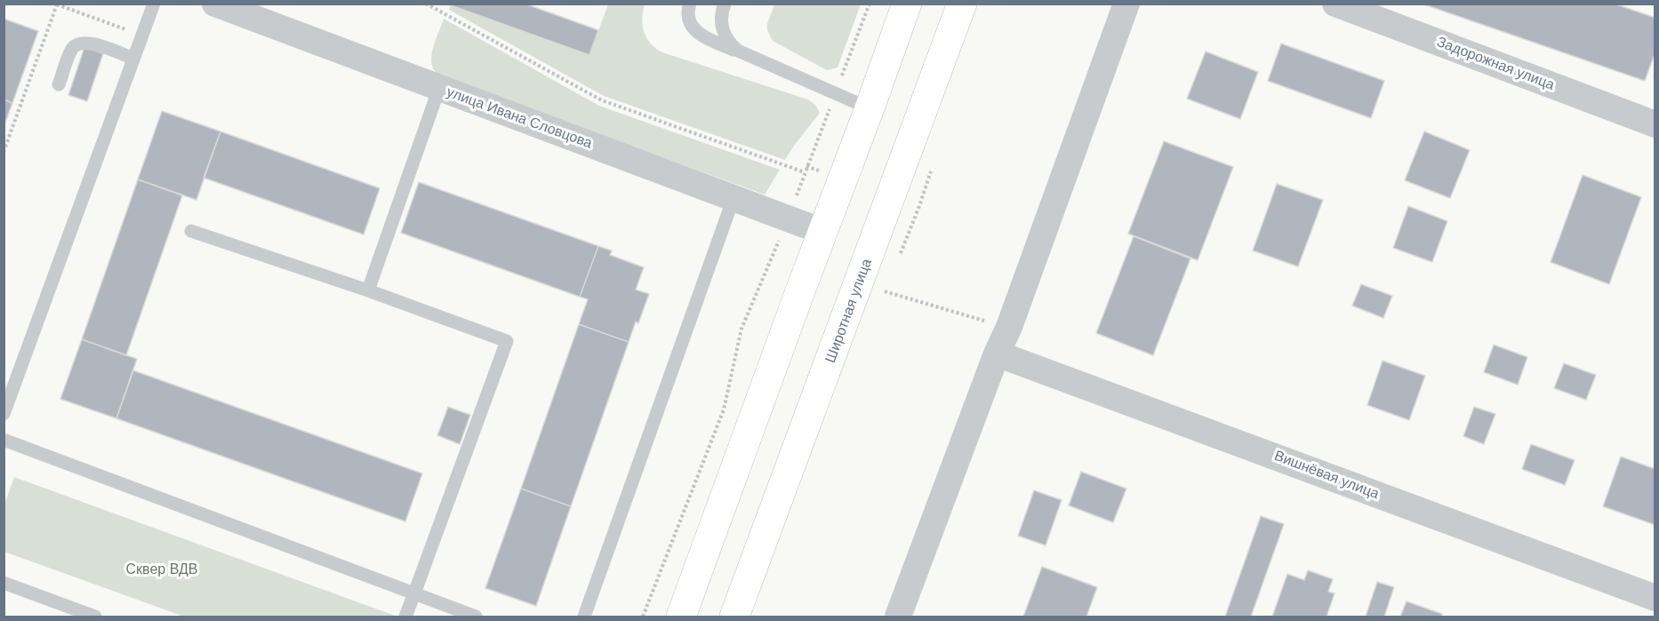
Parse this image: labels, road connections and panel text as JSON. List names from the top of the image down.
{
  "streets": {
    "main road": ["Широтная улица"],
    "street": ["Задорожная улица", "улица Ивана Словцова", "Вишнёвая улица"]
  },
  "parks": ["Сквер ВДВ"]
}
